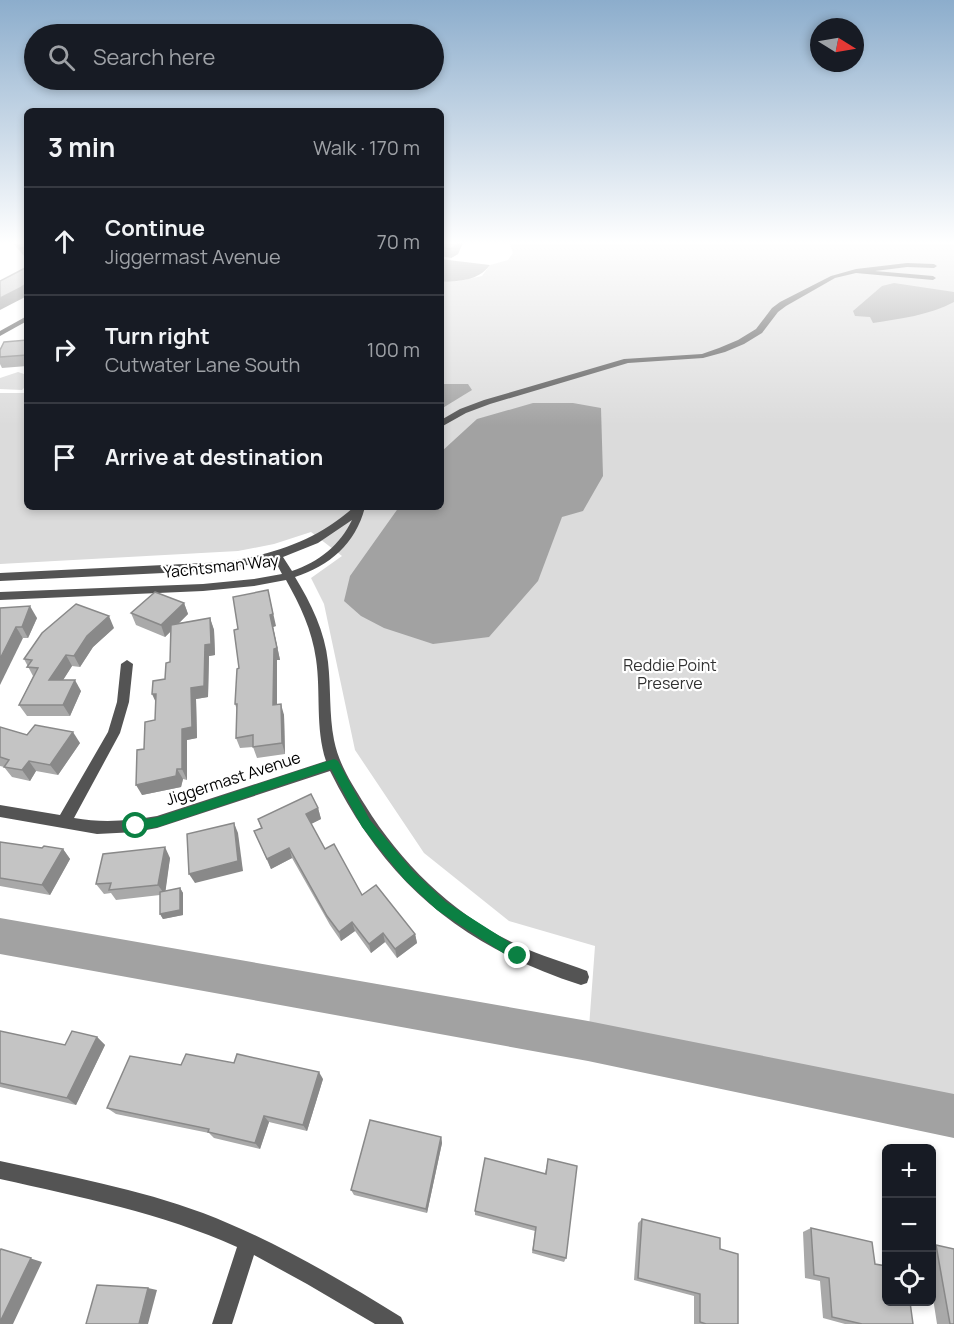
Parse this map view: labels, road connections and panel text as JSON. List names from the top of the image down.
{
  "streets": {
    "street": ["Yachtsman Way", "Jiggermast Avenue"]
  },
  "parks": ["Reddie Point Preserve"],
  "north": "right",
  "page": {
    "search": "Search here",
    "heading": ["3 min", "Walk · 170 m"],
    "list": [
      ["Continue", "Jiggermast Avenue", "70 m"],
      ["Turn right", "Cutwater Lane South", "100 m"],
      "Arrive at destination"
    ],
    "map_buttons": ["+", "−"]
  }
}
